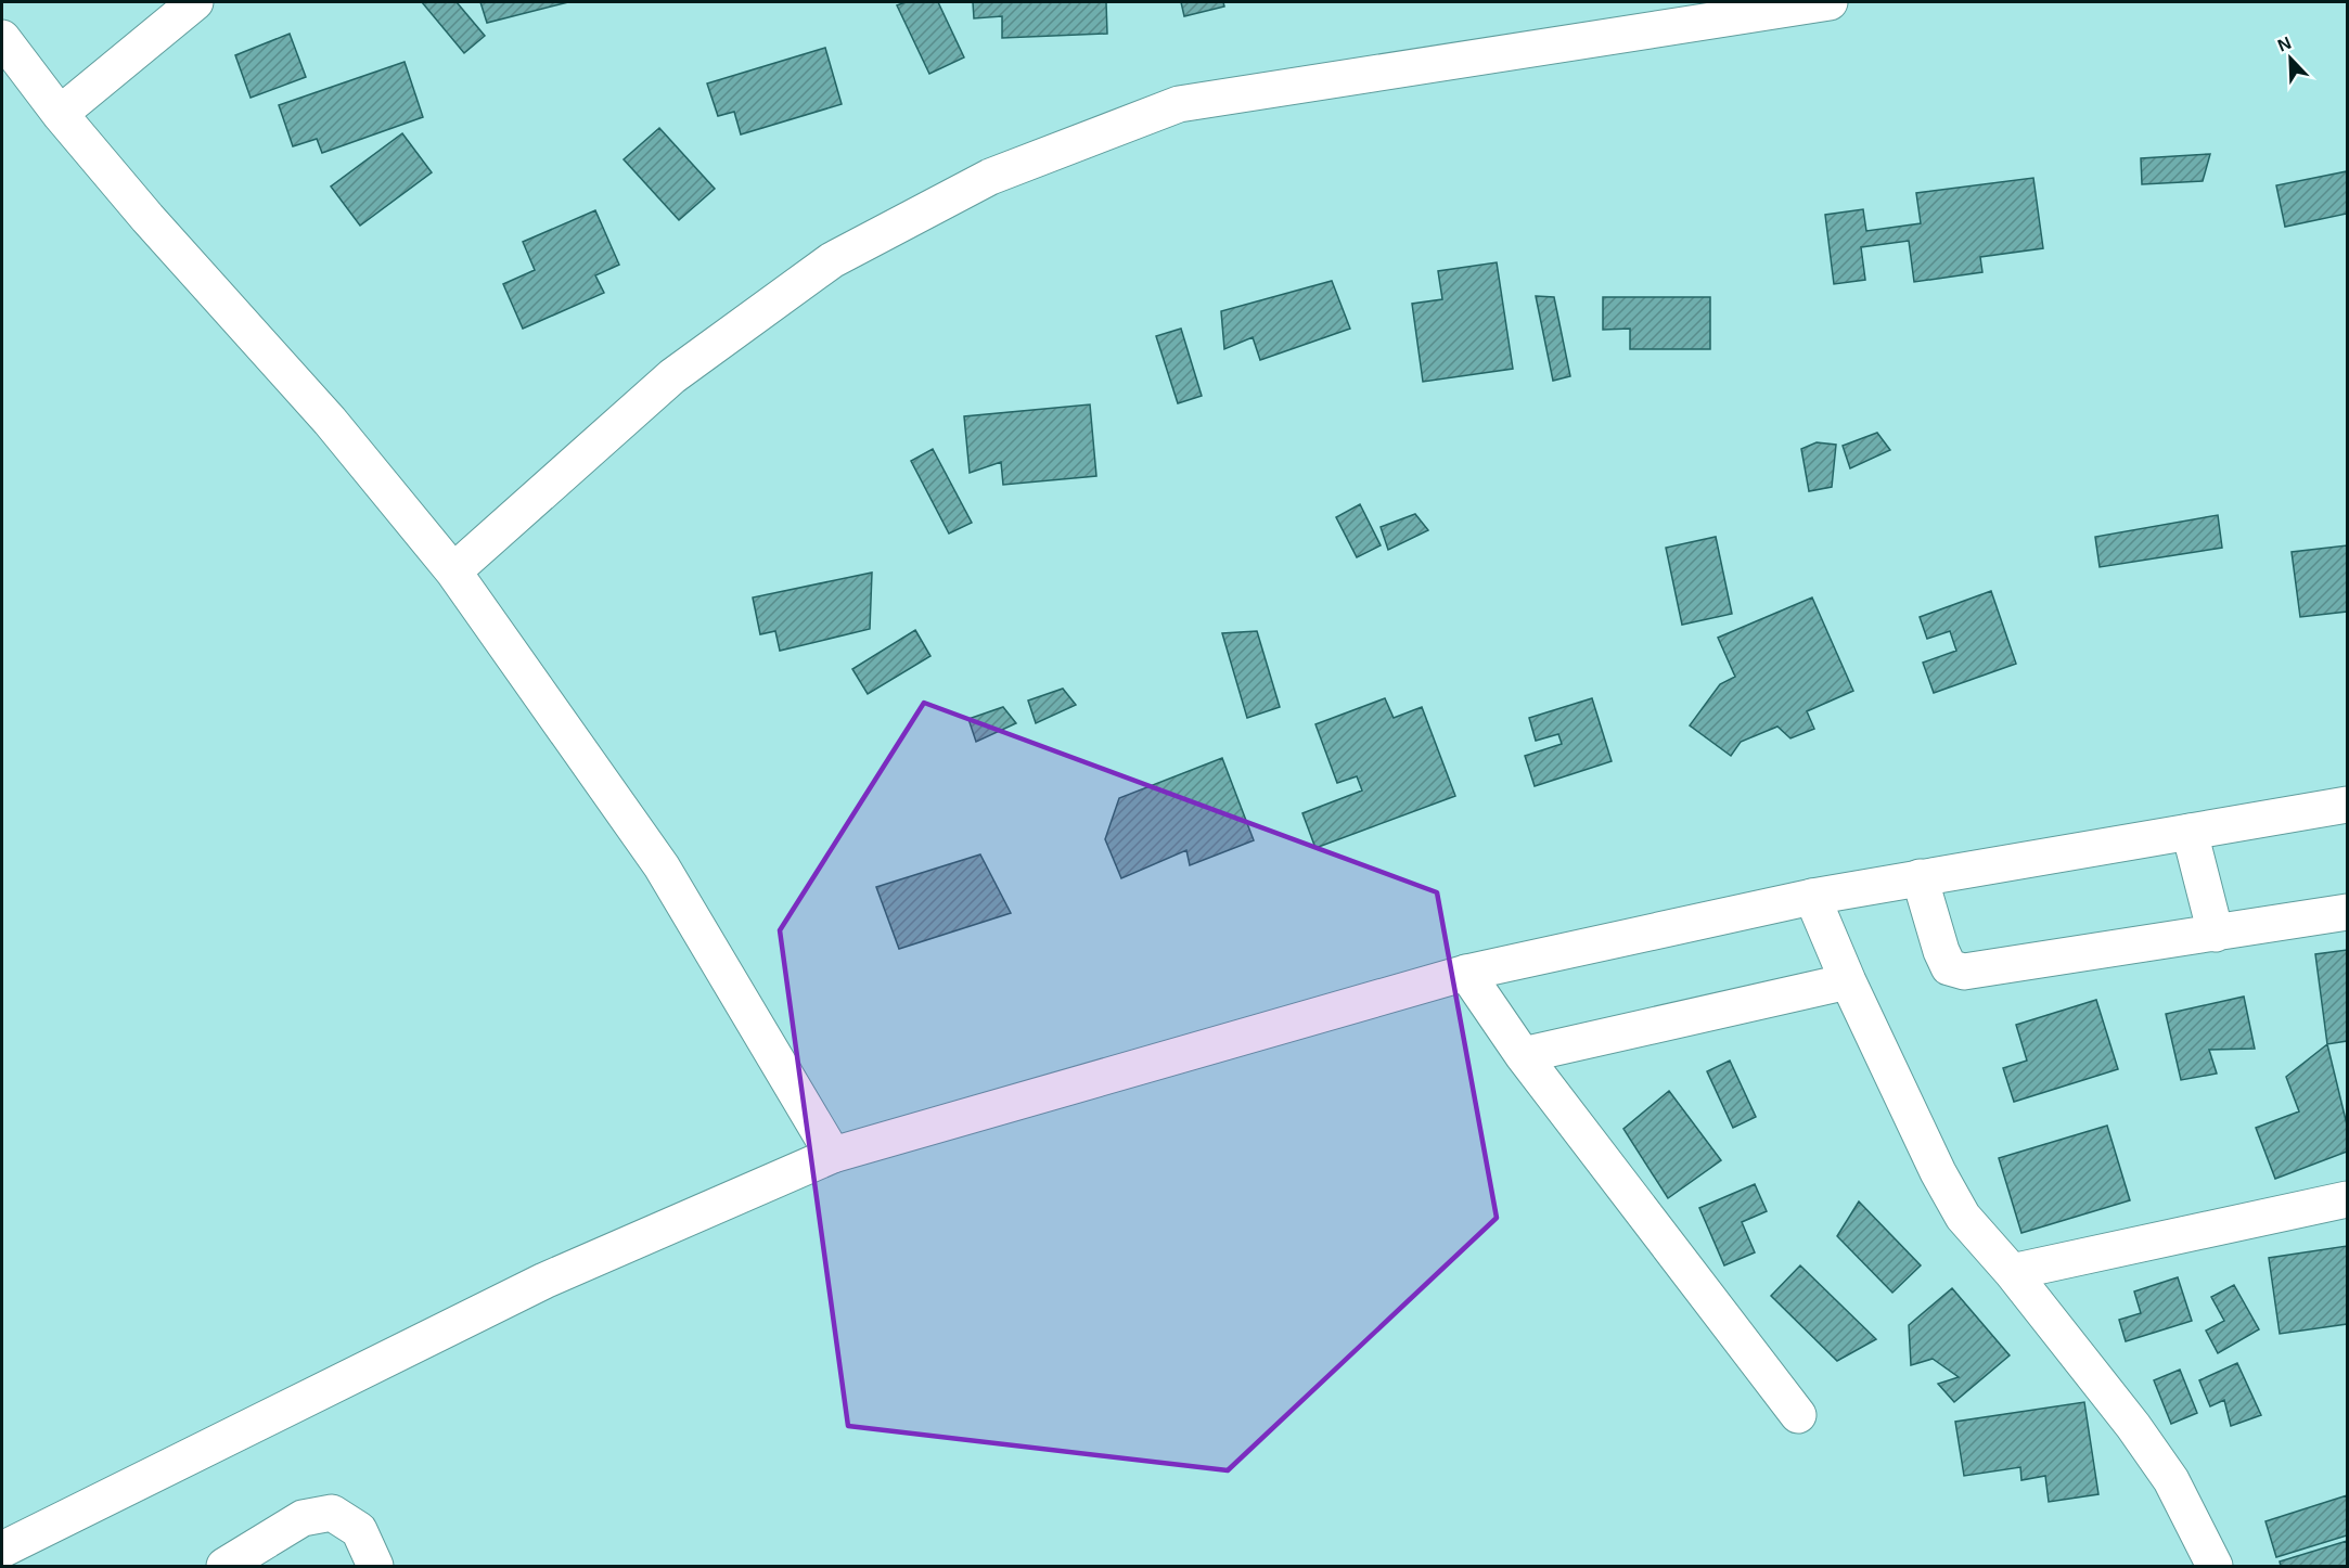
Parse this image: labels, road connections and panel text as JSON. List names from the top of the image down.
{
  "north": "top left"
}
